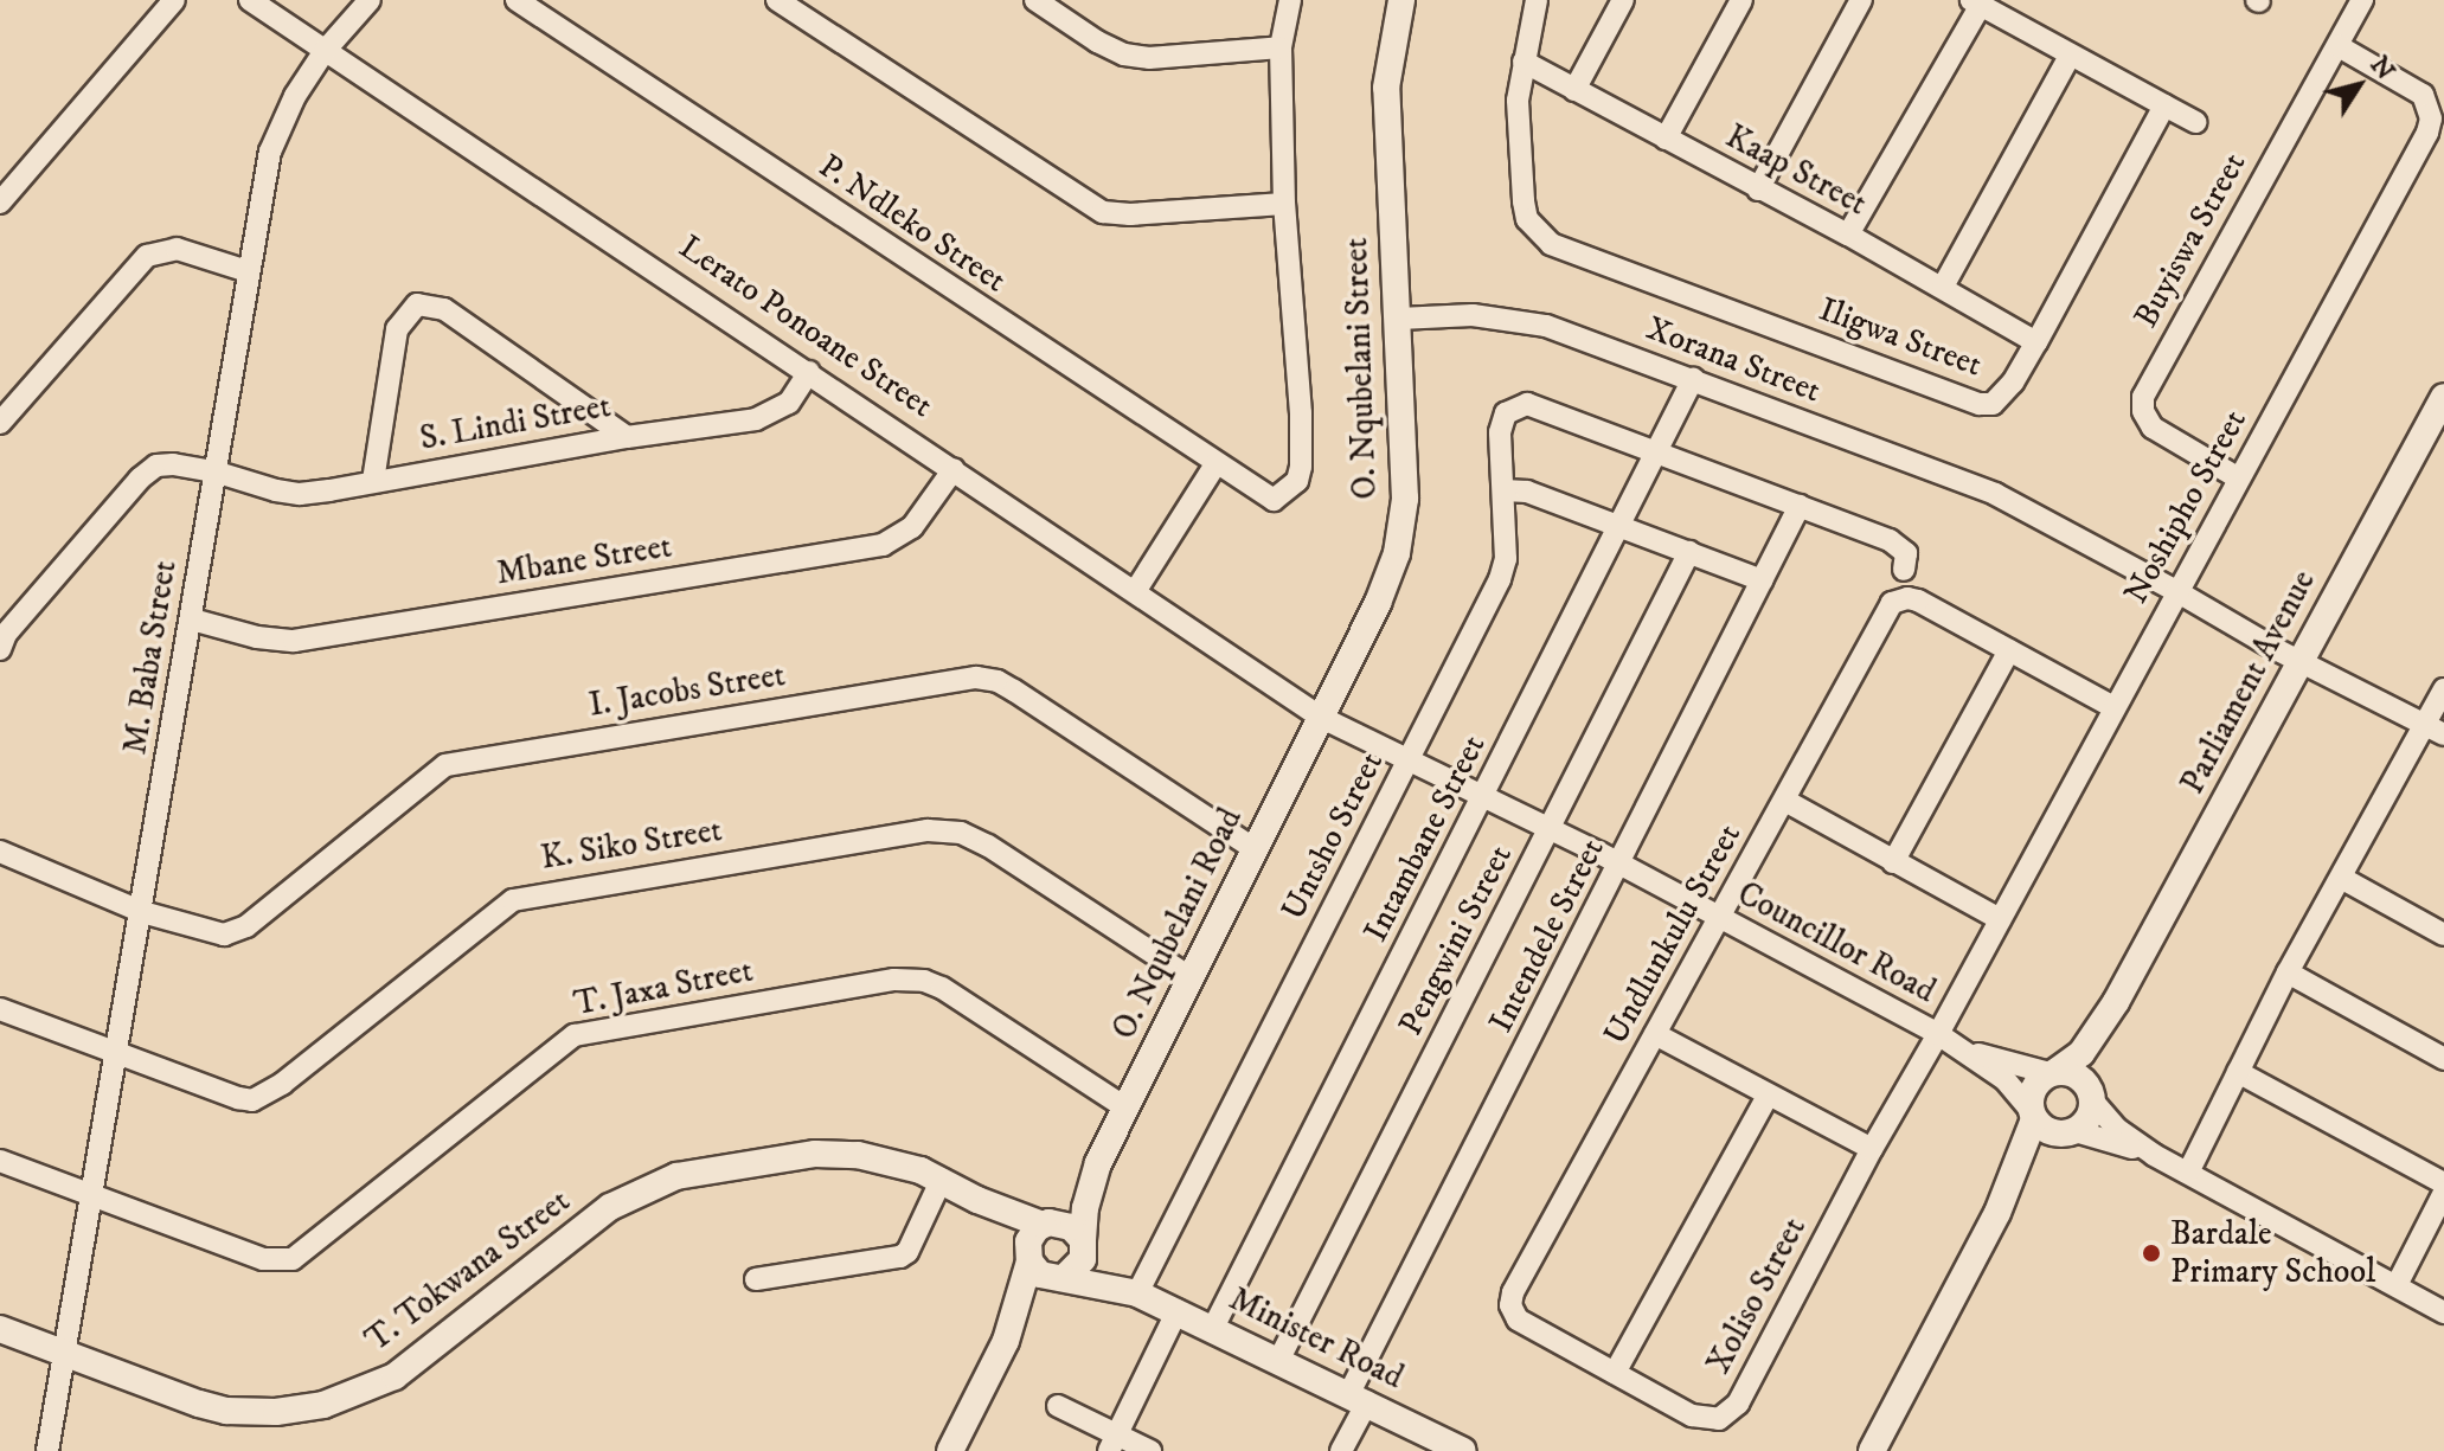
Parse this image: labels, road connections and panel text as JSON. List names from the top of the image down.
{
  "streets": {
    "street": [
      "Kaap Street",
      "P. Ndleko Street",
      "Buyiswa Street",
      "Lerato Ponoane Street",
      "Iligwa Street",
      "Xorana Street",
      "O. Nqubelani Street",
      "S. Lindi Street",
      "Noshipho Street",
      "Mbane Street",
      "M. Baba Street",
      "Parliament Avenue",
      "I. Jacobs Street",
      "Untsho Street",
      "Intambane Street",
      "K. Siko Street",
      "O. Nqubelani Road",
      "Undlunkulu Street",
      "Intendele Street",
      "Pengwini Street",
      "Councillor Road",
      "T. Jaxa Street",
      "T. Tokwana Street",
      "Xoliso Street",
      "Minister Road"
    ]
  },
  "crossings": [
    ["Kaap Street", "Iligwa Street"],
    ["Buyiswa Street", "Noshipho Street"],
    ["Lerato Ponoane Street", "O. Nqubelani Street"],
    ["Lerato Ponoane Street", "S. Lindi Street"],
    ["Lerato Ponoane Street", "Mbane Street"],
    ["Lerato Ponoane Street", "M. Baba Street"],
    ["Lerato Ponoane Street", "O. Nqubelani Road"],
    ["Lerato Ponoane Street", "Councillor Road"],
    ["Xorana Street", "O. Nqubelani Street"],
    ["Xorana Street", "Noshipho Street"],
    ["Xorana Street", "Parliament Avenue"],
    ["Xorana Street", "Intambane Street"],
    ["O. Nqubelani Street", "O. Nqubelani Road"],
    ["O. Nqubelani Street", "Councillor Road"],
    ["S. Lindi Street", "M. Baba Street"],
    ["Noshipho Street", "Councillor Road"],
    ["Noshipho Street", "Xoliso Street"],
    ["Mbane Street", "M. Baba Street"],
    ["M. Baba Street", "I. Jacobs Street"],
    ["M. Baba Street", "K. Siko Street"],
    ["M. Baba Street", "T. Jaxa Street"],
    ["M. Baba Street", "T. Tokwana Street"],
    ["Parliament Avenue", "Councillor Road"],
    ["I. Jacobs Street", "O. Nqubelani Road"],
    ["Untsho Street", "Intambane Street"],
    ["Untsho Street", "Councillor Road"],
    ["Untsho Street", "Minister Road"],
    ["Intambane Street", "Councillor Road"],
    ["Intambane Street", "Minister Road"],
    ["K. Siko Street", "O. Nqubelani Road"],
    ["O. Nqubelani Road", "Councillor Road"],
    ["O. Nqubelani Road", "T. Jaxa Street"],
    ["O. Nqubelani Road", "T. Tokwana Street"],
    ["O. Nqubelani Road", "Minister Road"],
    ["Undlunkulu Street", "Councillor Road"],
    ["Undlunkulu Street", "Xoliso Street"],
    ["Intendele Street", "Councillor Road"],
    ["Intendele Street", "Minister Road"],
    ["Pengwini Street", "Councillor Road"],
    ["Pengwini Street", "Minister Road"],
    ["Councillor Road", "Xoliso Street"],
    ["T. Tokwana Street", "Minister Road"]
  ],
  "places": ["Bardale Primary School"],
  "north": "top right"
}
